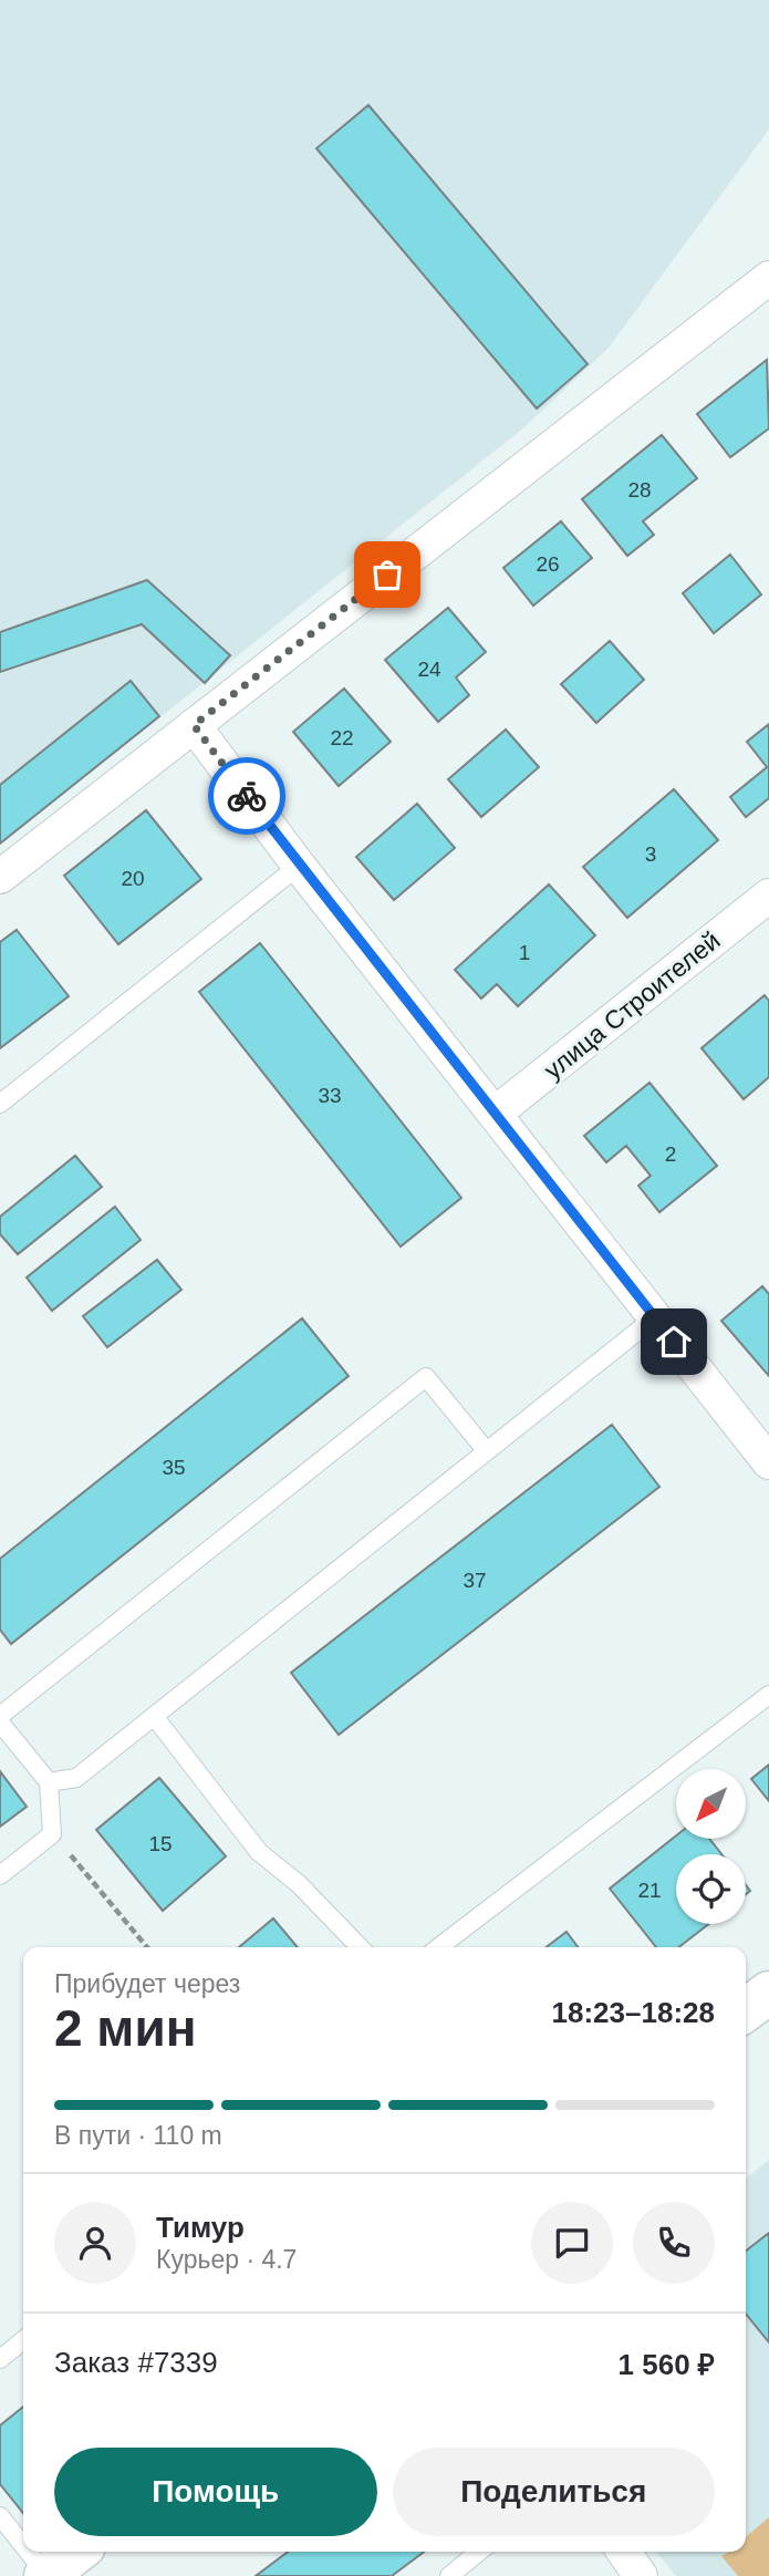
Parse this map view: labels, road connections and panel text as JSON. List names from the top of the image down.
{
  "streets": {
    "street": ["улица Строителей"]
  },
  "house_numbers": [
    "28",
    "26",
    "24",
    "22",
    "3",
    "20",
    "1",
    "33",
    "2",
    "35",
    "37",
    "15",
    "21"
  ],
  "north": "bottom left",
  "page": {
    "heading": ["2 мин", "Прибудет через", "18:23–18:28"],
    "panel": [
      "Тимур",
      "Курьер · 4.7",
      "Заказ #7339",
      "1 560 ₽"
    ],
    "bar": "В пути · 110 m",
    "buttons": ["Помощь", "Поделиться"]
  }
}
